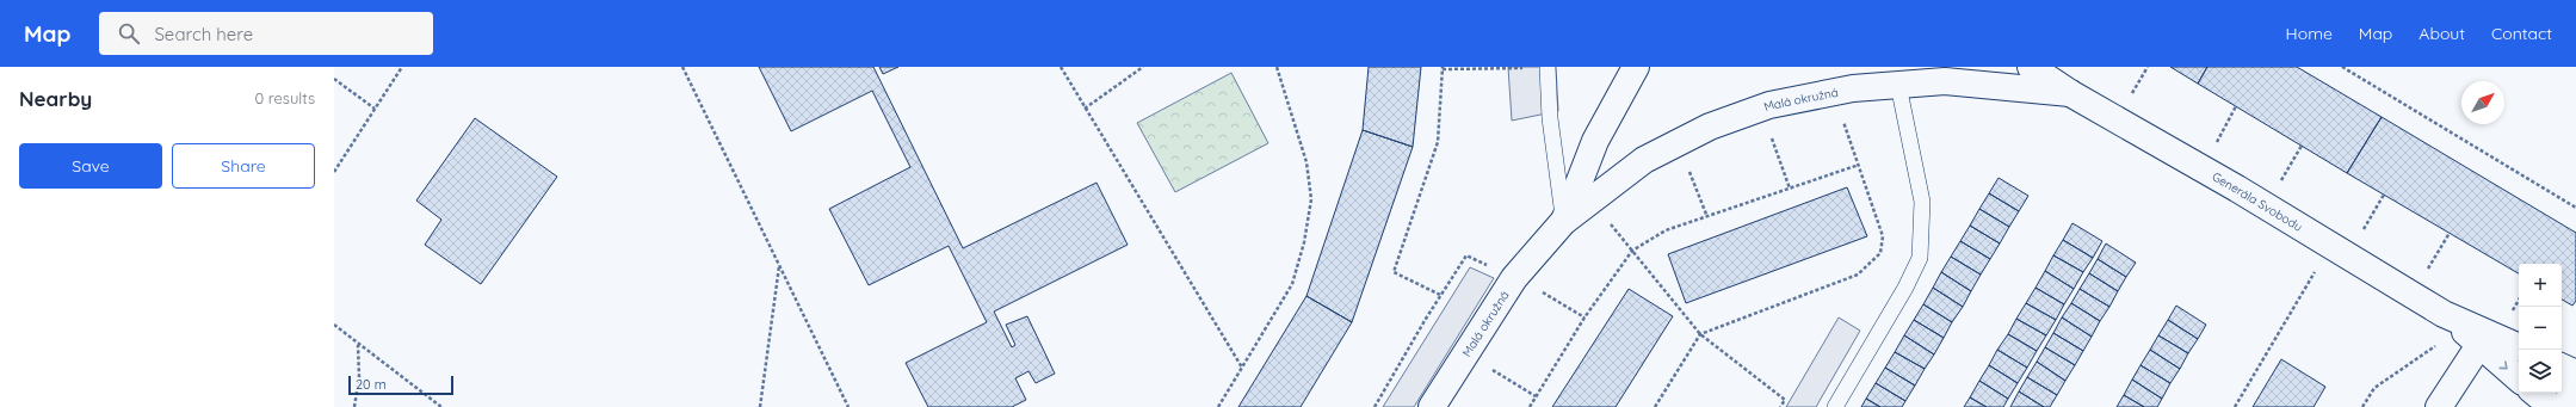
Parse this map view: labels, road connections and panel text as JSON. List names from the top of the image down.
{
  "streets": {
    "street": ["Malá okružná", "Generála Svobodu"]
  },
  "crossings": [
    ["Malá okružná", "Generála Svobodu"]
  ],
  "scale_bar": "20 m",
  "north": "top right",
  "page": {
    "header": "Map",
    "search": "Search here",
    "nav": [
      "Home",
      "Map",
      "About",
      "Contact"
    ],
    "heading": ["Nearby", "0 results"],
    "buttons": ["Save", "Share"],
    "map_buttons": ["+", "−"],
    "scale": "20 m"
  }
}
